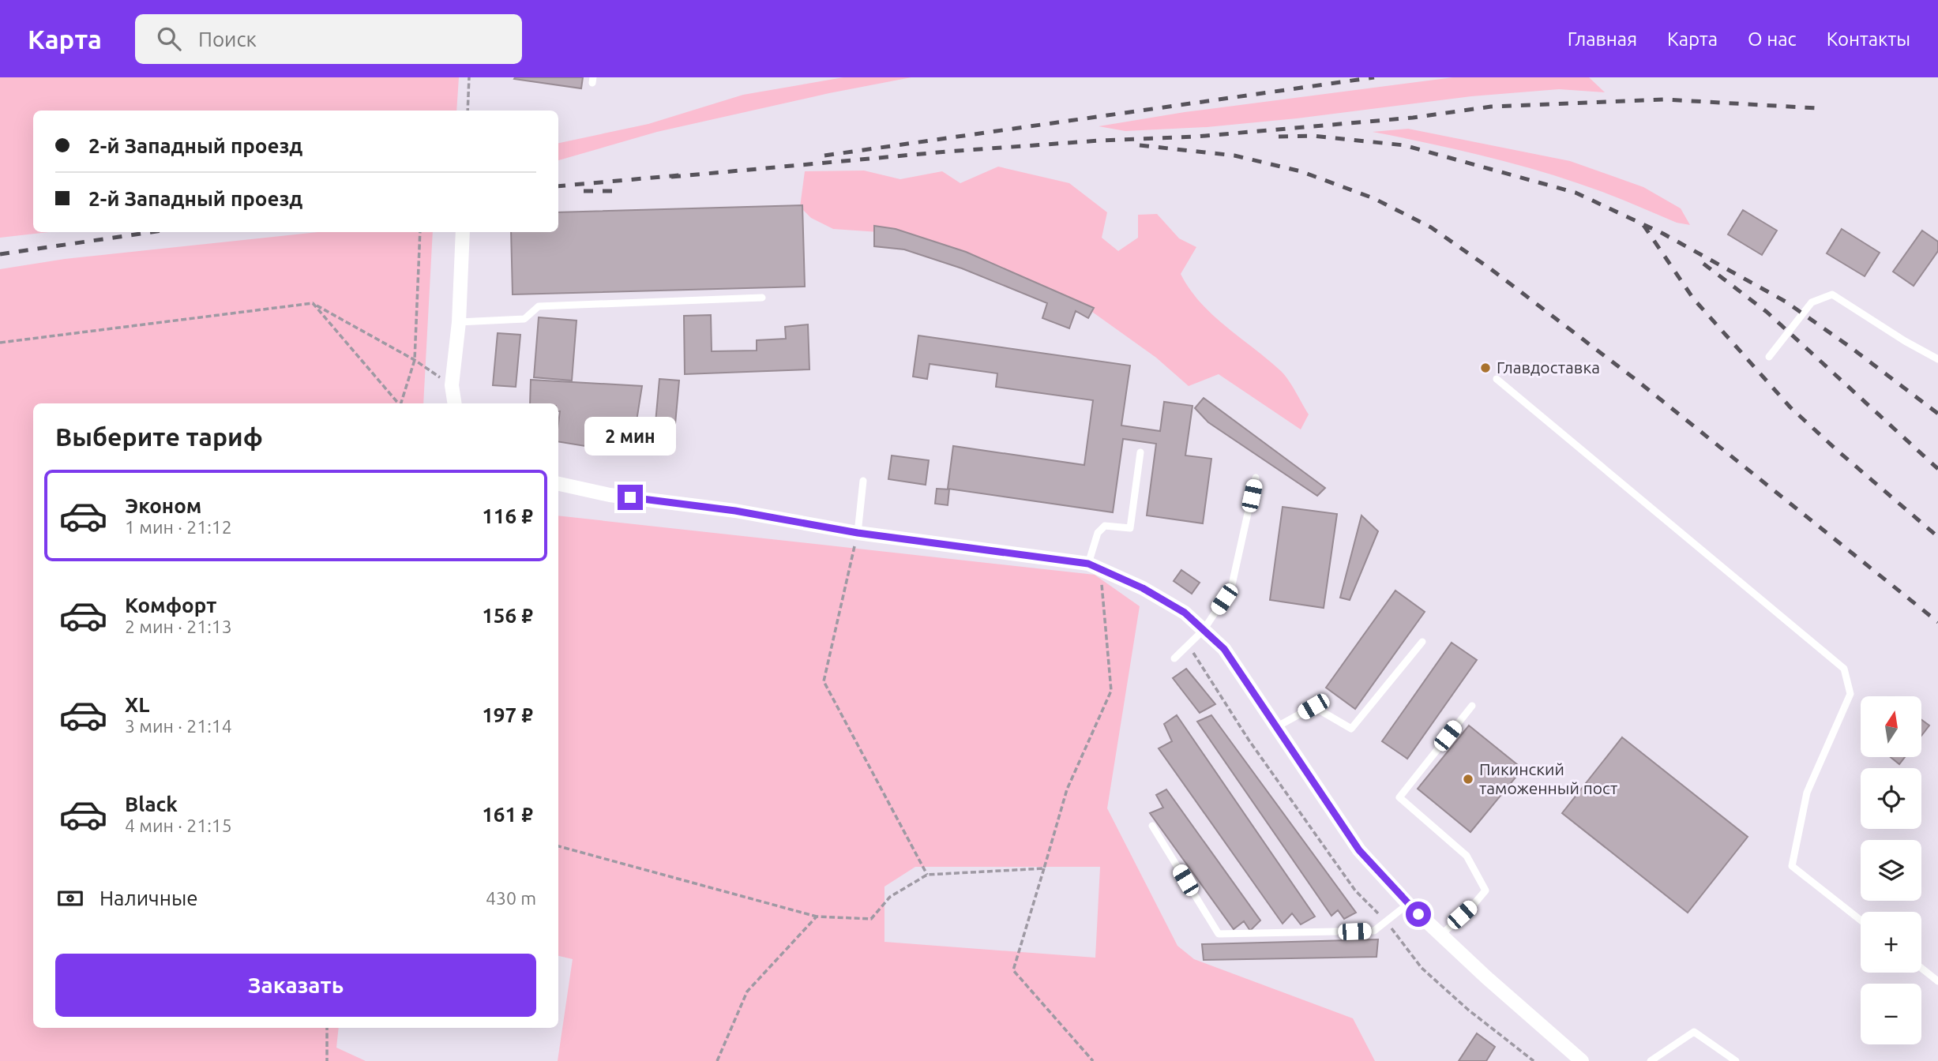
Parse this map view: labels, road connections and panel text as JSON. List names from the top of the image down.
{
  "places": ["Главдоставка", "Пикинский таможенный пост"],
  "north": "top",
  "page": {
    "header": "Карта",
    "search": "Поиск",
    "nav": [
      "Главная",
      "Карта",
      "О нас",
      "Контакты"
    ],
    "banner": ["2-й Западный проезд", "2-й Западный проезд"],
    "heading": "Выберите тариф",
    "bubble": "2 мин",
    "list": [
      {
        "name": "Эконом",
        "note": "1 мин · 21:12",
        "value": "116 ₽"
      },
      {
        "name": "Комфорт",
        "note": "2 мин · 21:13",
        "value": "156 ₽"
      },
      {
        "name": "XL",
        "note": "3 мин · 21:14",
        "value": "197 ₽"
      },
      {
        "name": "Black",
        "note": "4 мин · 21:15",
        "value": "161 ₽"
      }
    ],
    "map_buttons": ["+", "−"],
    "pay": ["Наличные", "430 m"],
    "buttons": "Заказать"
  }
}
